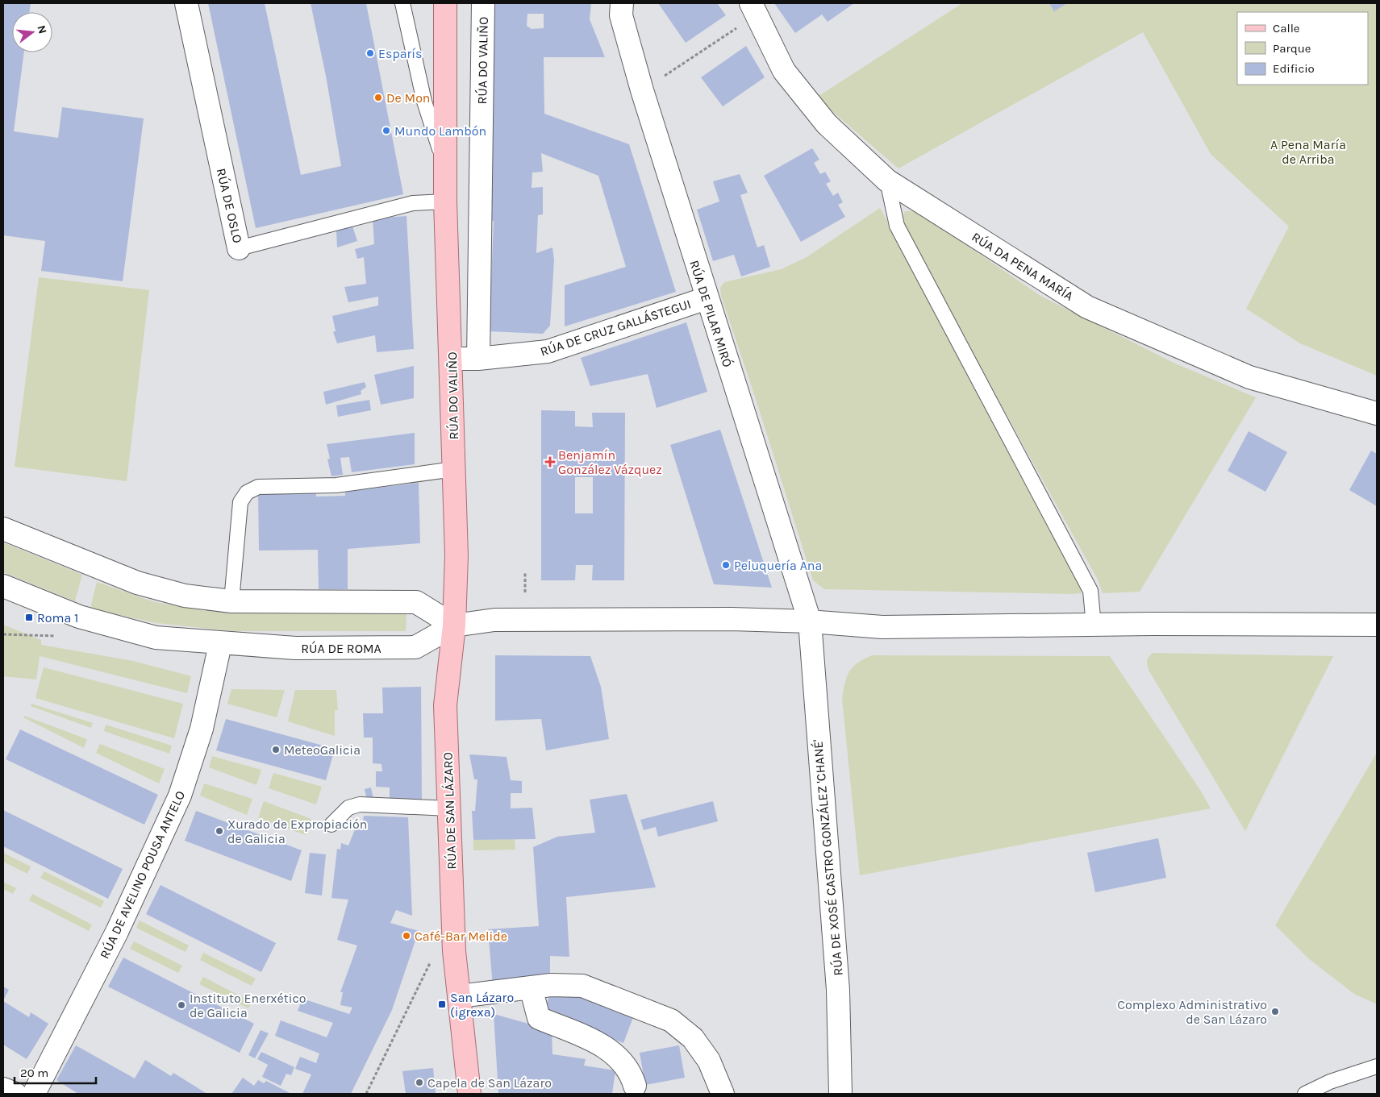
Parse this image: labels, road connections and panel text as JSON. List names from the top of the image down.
{
  "streets": {
    "main road": ["RÚA DO VALIÑO", "RÚA DE SAN LÁZARO"],
    "street": [
      "RÚA DE OSLO",
      "RÚA DA PENA MARÍA",
      "RÚA DE PILAR MIRÓ",
      "RÚA DE CRUZ GALLÁSTEGUI",
      "RÚA DE ROMA",
      "RÚA DE XOSÉ CASTRO GONZÁLEZ 'CHANÉ'",
      "RÚA DE AVELINO POUSA ANTELO"
    ]
  },
  "crossings": [
    ["RÚA DO VALIÑO", "RÚA DE OSLO"],
    ["RÚA DO VALIÑO", "RÚA DE CRUZ GALLÁSTEGUI"],
    ["RÚA DO VALIÑO", "RÚA DE ROMA"],
    ["RÚA DO VALIÑO", "RÚA DE SAN LÁZARO"],
    ["RÚA DE PILAR MIRÓ", "RÚA DE CRUZ GALLÁSTEGUI"],
    ["RÚA DE PILAR MIRÓ", "RÚA DE XOSÉ CASTRO GONZÁLEZ 'CHANÉ'"],
    ["RÚA DE ROMA", "RÚA DE SAN LÁZARO"],
    ["RÚA DE ROMA", "RÚA DE AVELINO POUSA ANTELO"]
  ],
  "parks": ["A Pena María de Arriba"],
  "places": {
    "other": [
      "Esparís",
      "De Mon",
      "Mundo Lambón",
      "Peluquería Ana",
      "MeteoGalicia",
      "Xurado de Expropiación de Galicia",
      "Café-Bar Melide",
      "Instituto Enerxético de Galicia",
      "Complexo Administrativo de San Lázaro",
      "Capela de San Lázaro"
    ],
    "health": ["Benjamín González Vázquez"],
    "transit": ["Roma 1", "San Lázaro (igrexa)"]
  },
  "legend": ["Calle", "Parque", "Edificio"],
  "scale_bar": "20 m",
  "north": "right"
}
